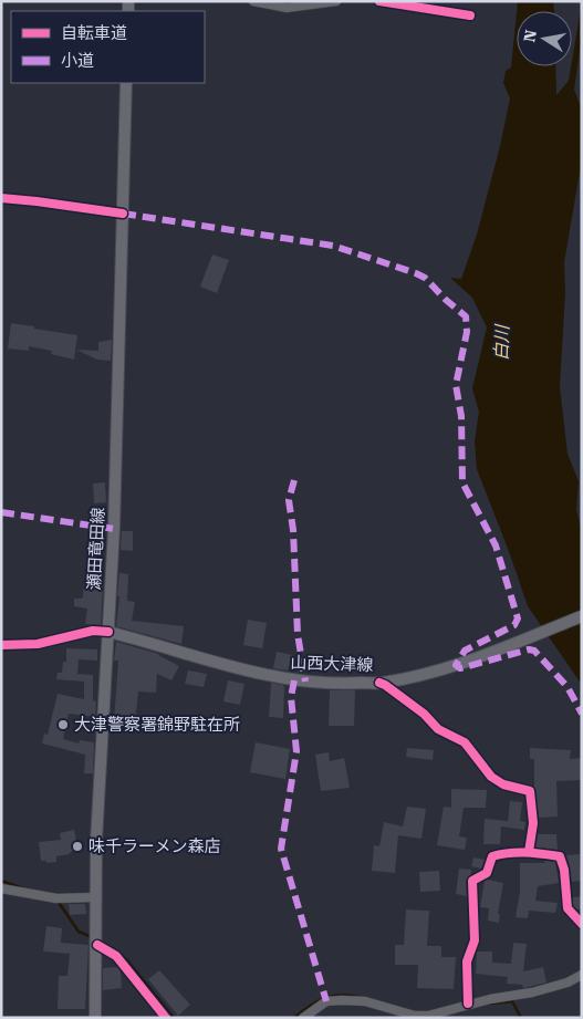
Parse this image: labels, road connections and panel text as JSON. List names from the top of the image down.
{
  "streets": {
    "main road": ["瀬田竜田線", "山西大津線"]
  },
  "crossings": [
    ["瀬田竜田線", "山西大津線"]
  ],
  "water": ["白川"],
  "places": ["大津警察署錦野駐在所", "味千ラーメン森店"],
  "legend": ["自転車道", "小道"],
  "north": "left"
}
